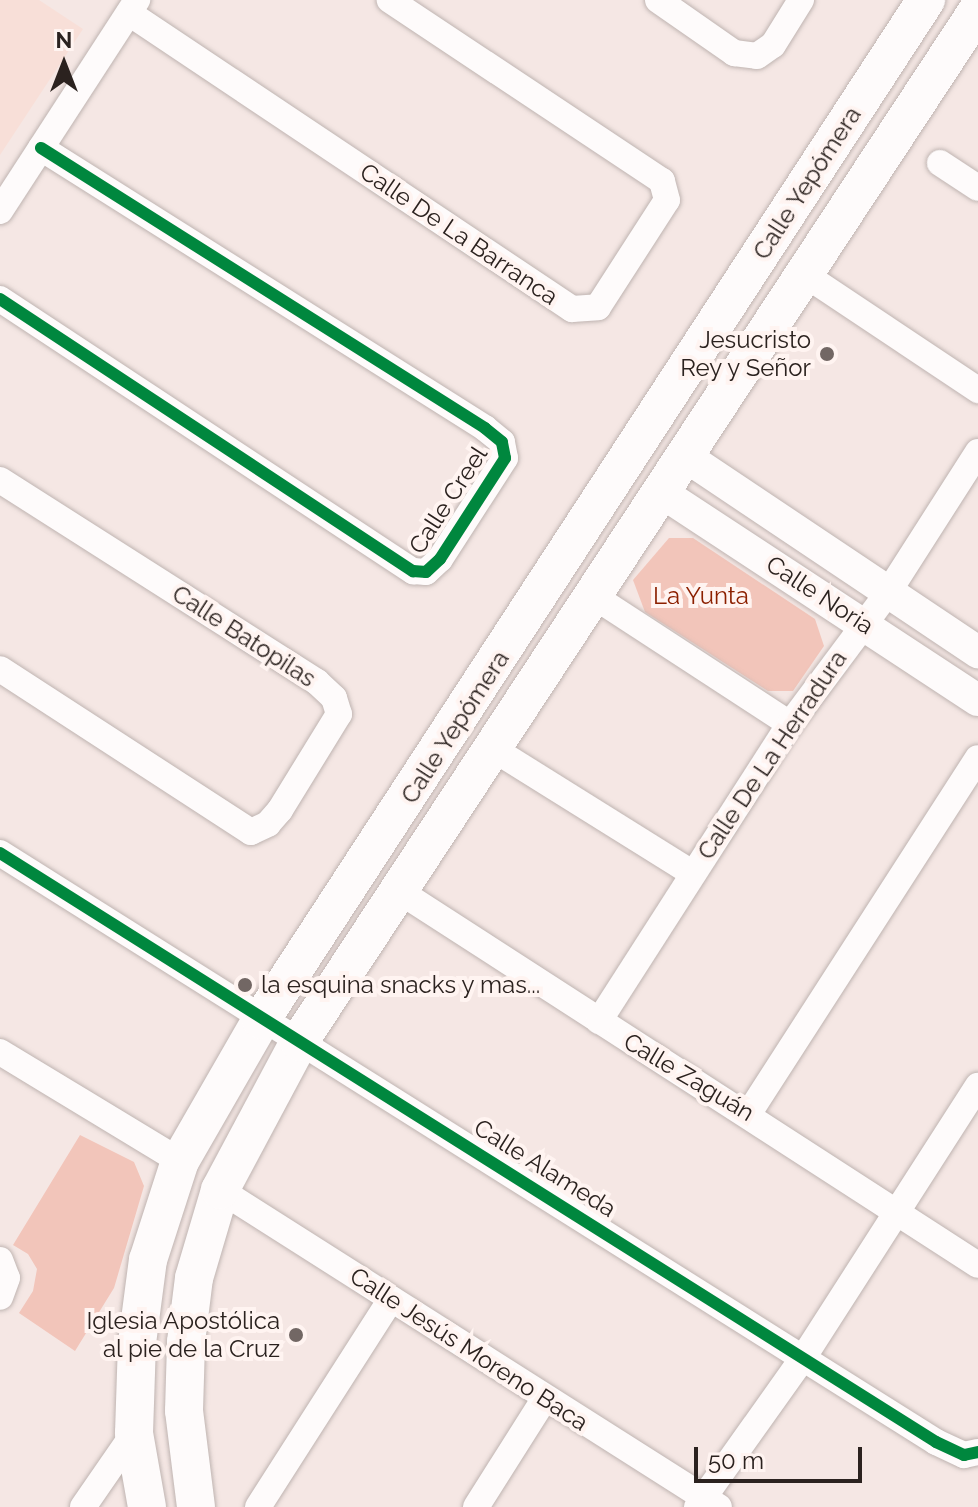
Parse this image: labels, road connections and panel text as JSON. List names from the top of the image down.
{
  "streets": {
    "main road": ["Calle Yepómera"],
    "street": [
      "Calle De La Barranca",
      "Calle Creel",
      "Calle Noria",
      "Calle Batopilas",
      "Calle De La Herradura",
      "Calle Zaguán",
      "Calle Alameda",
      "Calle Jesús Moreno Baca"
    ]
  },
  "crossings": [
    ["Calle Yepómera", "Calle Noria"],
    ["Calle Yepómera", "Calle Zaguán"],
    ["Calle Yepómera", "Calle Alameda"],
    ["Calle Yepómera", "Calle Jesús Moreno Baca"],
    ["Calle Noria", "Calle De La Herradura"],
    ["Calle De La Herradura", "Calle Zaguán"]
  ],
  "parks": ["La Yunta"],
  "places": ["Jesucristo Rey y Señor", "la esquina snacks y mas...", "Iglesia Apostólica al pie de la Cruz"],
  "scale_bar": "50 m",
  "north": "top"
}
